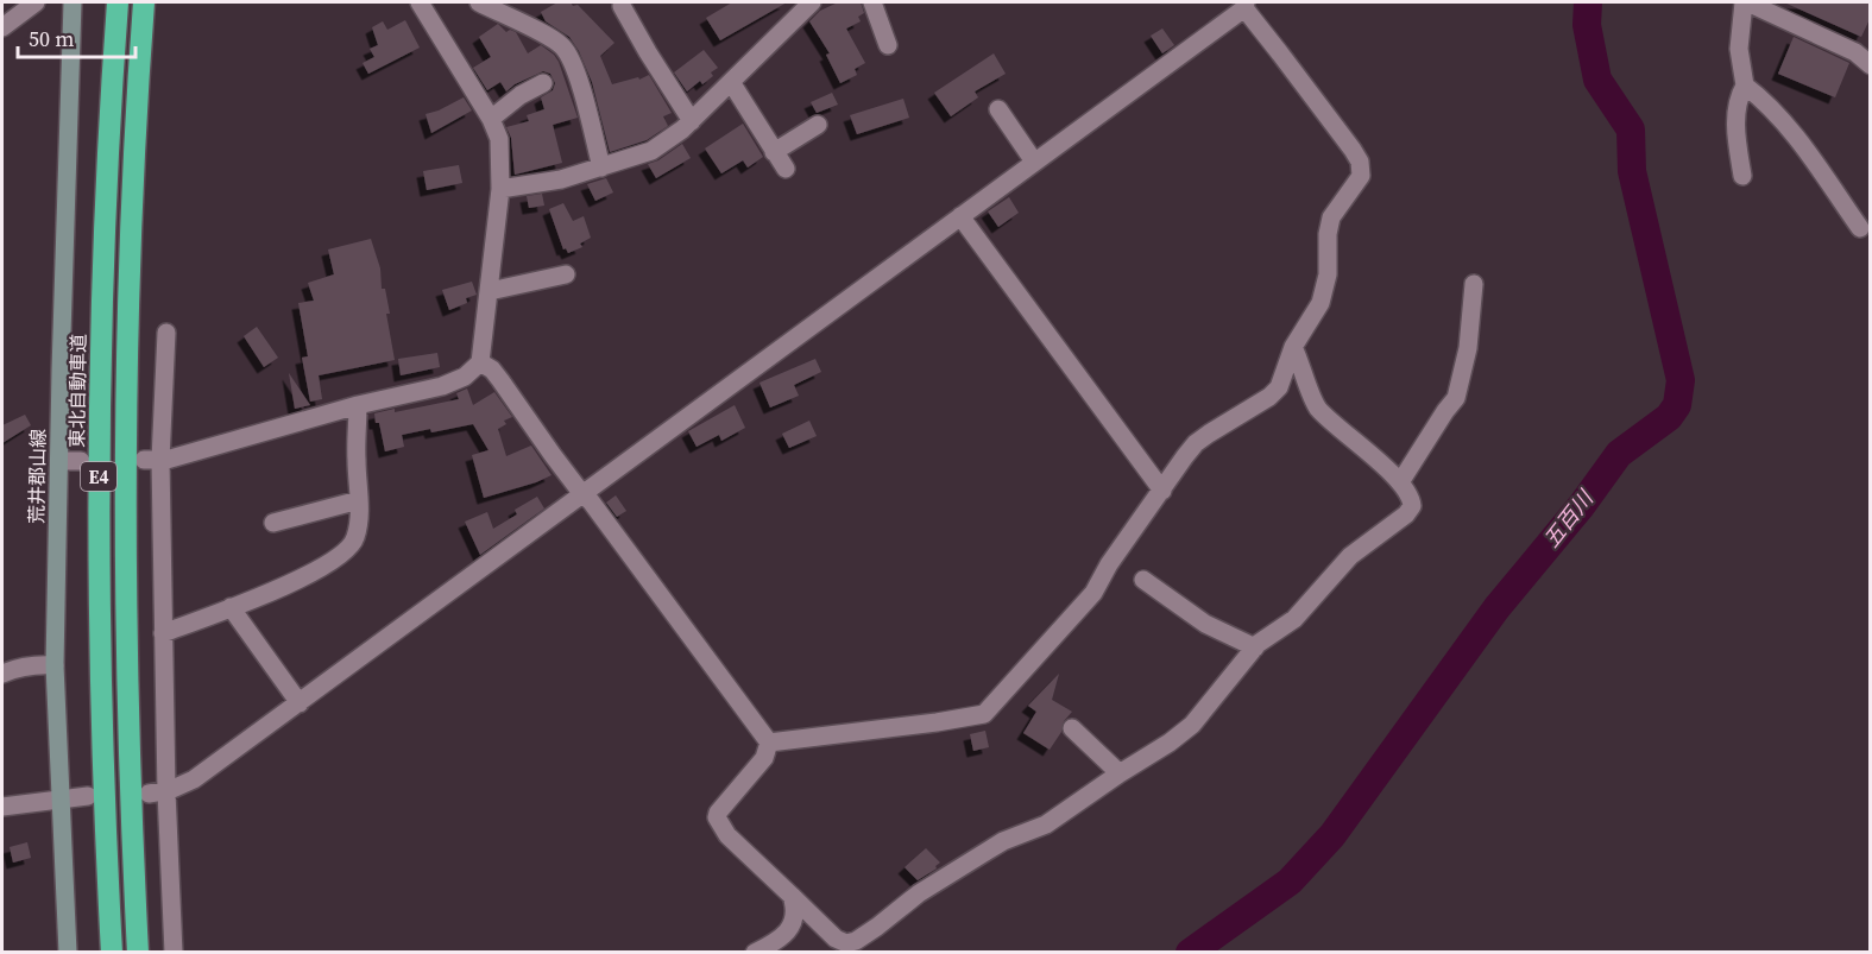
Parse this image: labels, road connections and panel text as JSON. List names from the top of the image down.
{
  "streets": {
    "highway": ["東北自動車道", "E4"],
    "main road": ["荒井郡山線"]
  },
  "water": ["五百川"],
  "scale_bar": "50 m"
}
